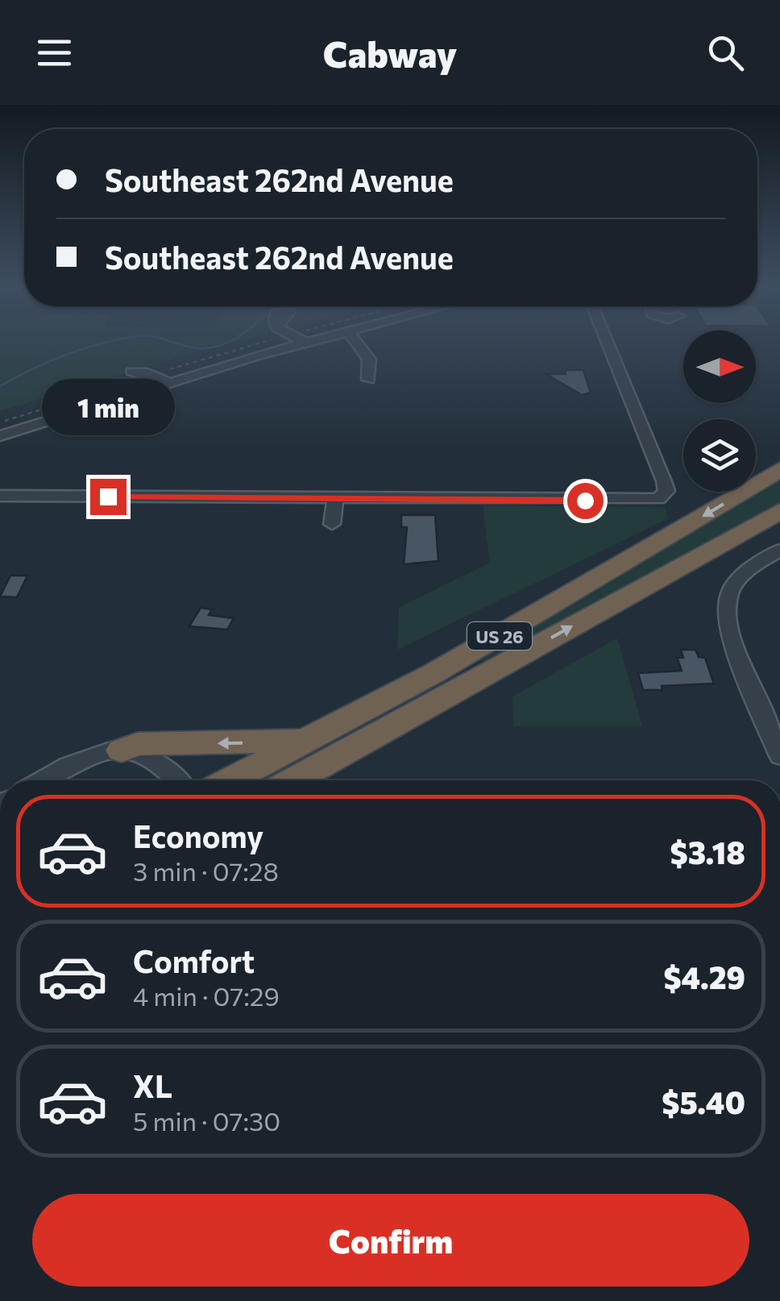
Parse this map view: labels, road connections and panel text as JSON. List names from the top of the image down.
{
  "streets": {
    "highway": ["US 26"]
  },
  "north": "right",
  "page": {
    "header": "Cabway",
    "banner": ["Southeast 262nd Avenue", "Southeast 262nd Avenue"],
    "bubble": "1 min",
    "list": [
      {
        "name": "Economy",
        "note": "3 min · 07:28",
        "value": "$3.18"
      },
      {
        "name": "Comfort",
        "note": "4 min · 07:29",
        "value": "$4.29"
      },
      {
        "name": "XL",
        "note": "5 min · 07:30",
        "value": "$5.40"
      }
    ],
    "buttons": "Confirm"
  }
}
